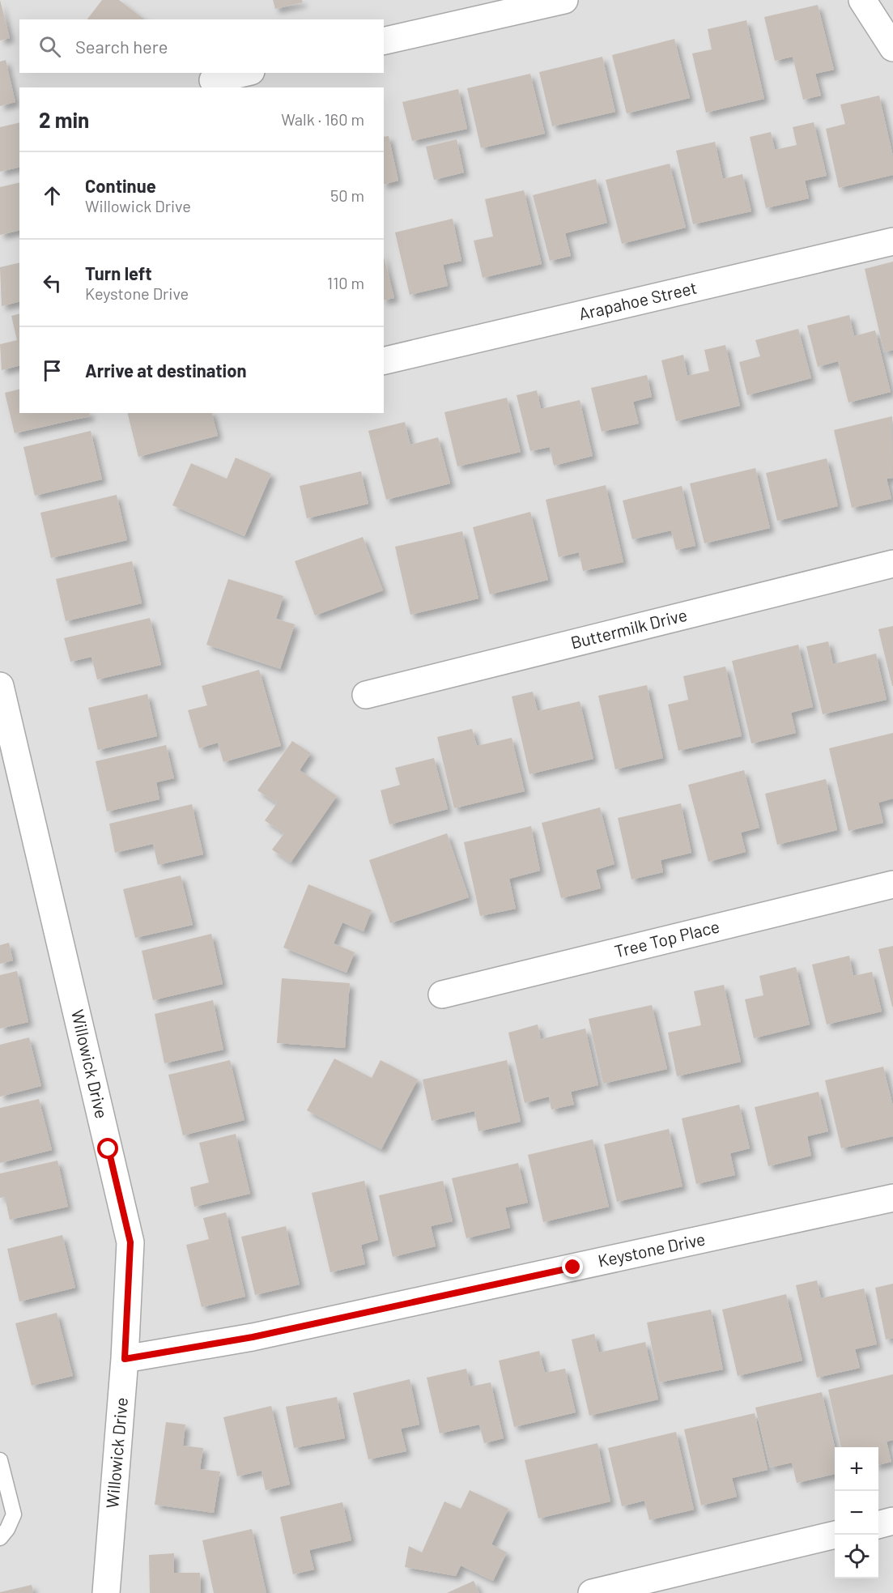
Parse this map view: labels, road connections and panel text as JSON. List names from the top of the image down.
{
  "streets": {
    "street": [
      "Arapahoe Street",
      "Buttermilk Drive",
      "Tree Top Place",
      "Willowick Drive",
      "Keystone Drive"
    ]
  },
  "crossings": [
    ["Willowick Drive", "Keystone Drive"]
  ],
  "page": {
    "search": "Search here",
    "heading": ["2 min", "Walk · 160 m"],
    "list": [
      ["Continue", "Willowick Drive", "50 m"],
      ["Turn left", "Keystone Drive", "110 m"],
      "Arrive at destination"
    ],
    "map_buttons": ["+", "−"]
  }
}
